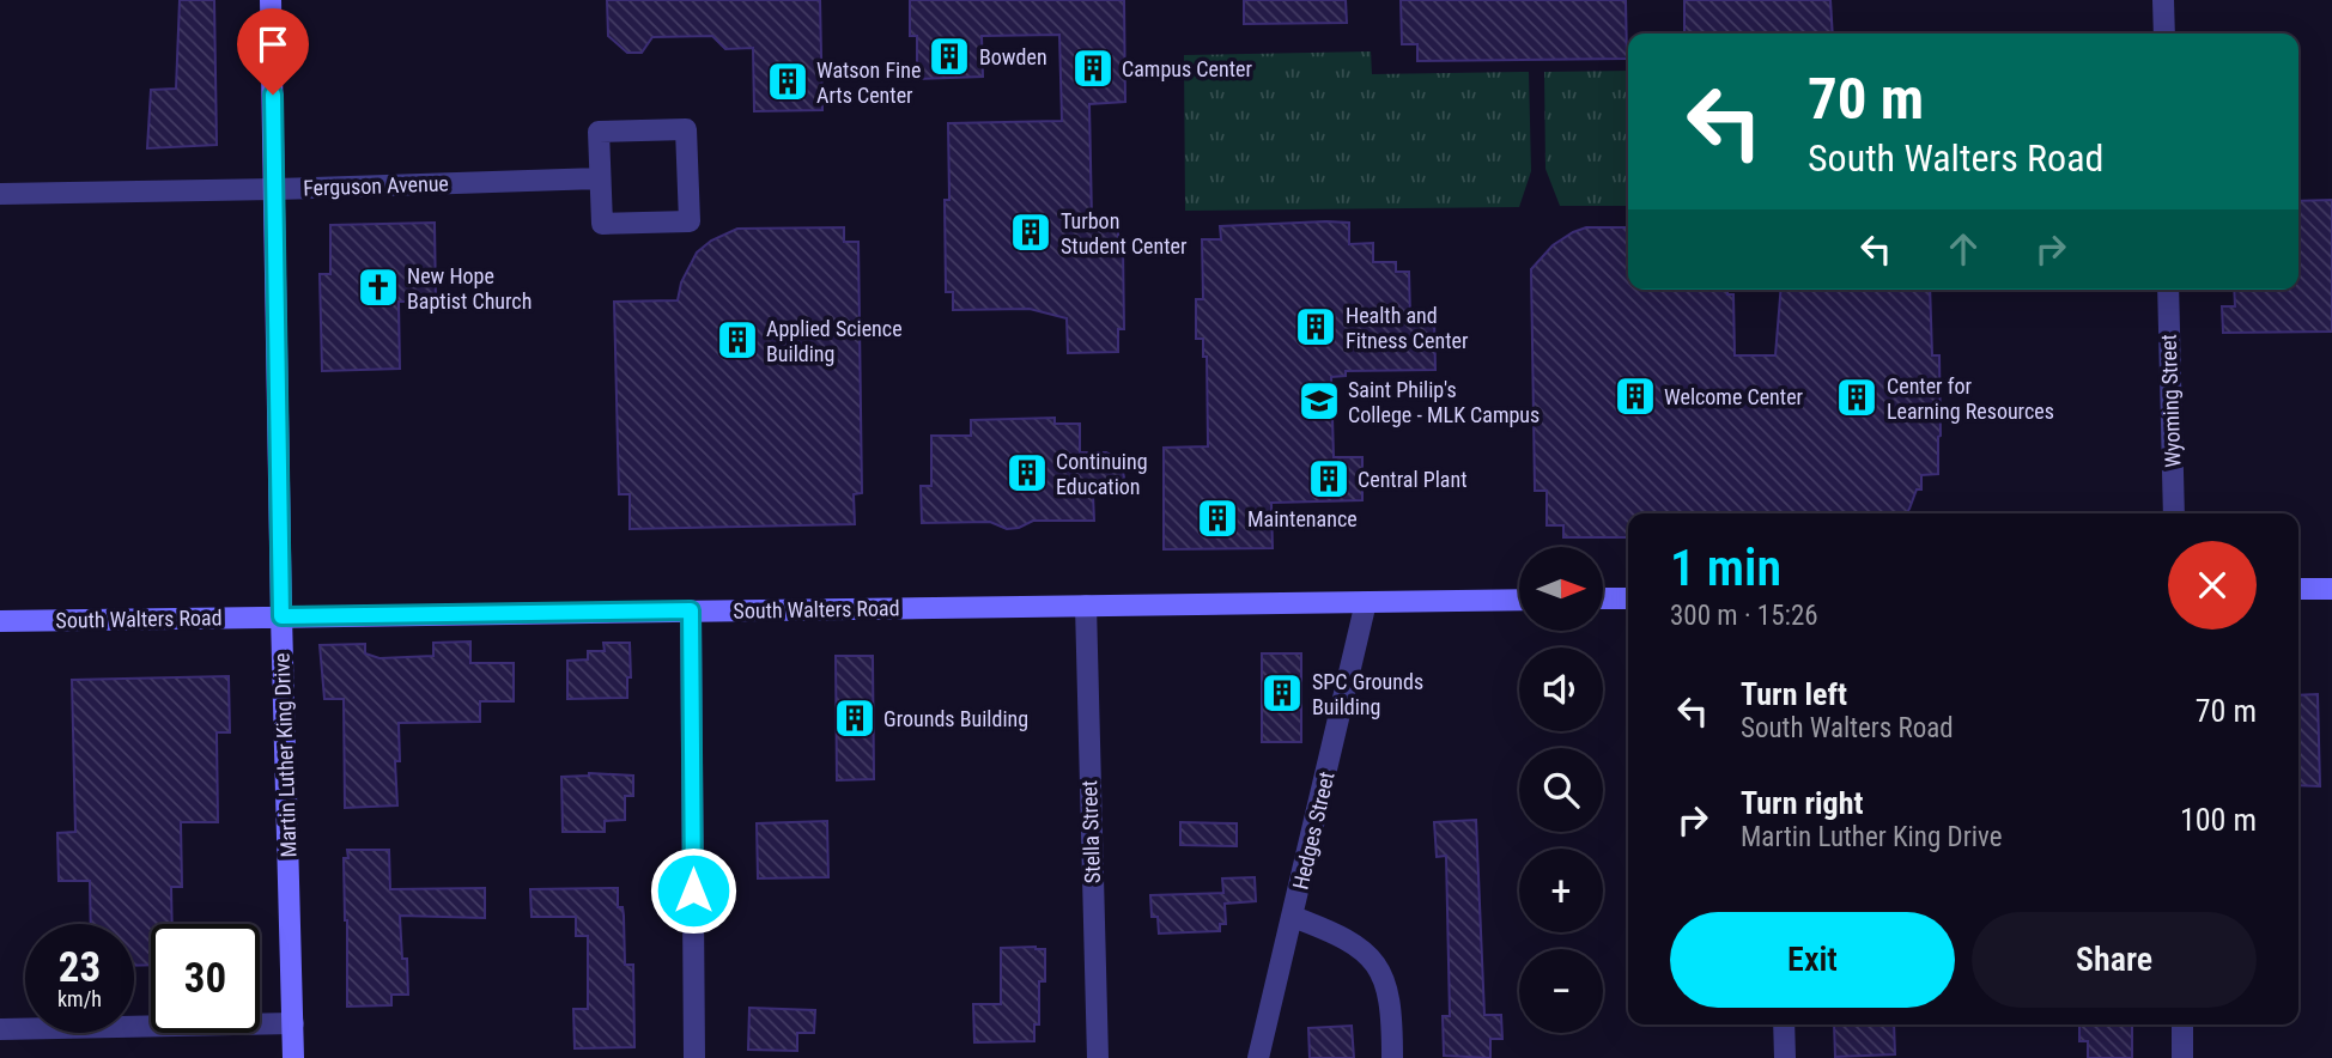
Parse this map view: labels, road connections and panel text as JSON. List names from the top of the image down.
{
  "streets": {
    "main road": ["South Walters Road", "Martin Luther King Drive"],
    "street": [
      "Ferguson Avenue",
      "Wyoming Street",
      "Hedges Street",
      "Stella Street"
    ]
  },
  "crossings": [
    ["Ferguson Avenue", "Martin Luther King Drive"],
    ["South Walters Road", "Martin Luther King Drive"],
    ["South Walters Road", "Hedges Street"],
    ["South Walters Road", "Stella Street"]
  ],
  "places": {
    "building": [
      "Bowden",
      "Campus Center",
      "Watson Fine Arts Center",
      "Turbon Student Center",
      "Health and Fitness Center",
      "Applied Science Building",
      "Welcome Center",
      "Center for Learning Resources",
      "Continuing Education",
      "Central Plant",
      "Maintenance",
      "SPC Grounds Building",
      "Grounds Building"
    ],
    "church": ["New Hope Baptist Church"],
    "school or university": ["Saint Philip's College - MLK Campus"]
  },
  "north": "right",
  "page": {
    "turn": ["70 m", "South Walters Road"],
    "heading": ["1 min", "300 m · 15:26"],
    "map_buttons": ["+", "−"],
    "list": [
      {
        "name": "Turn left",
        "note": "South Walters Road",
        "value": "70 m"
      },
      {
        "name": "Turn right",
        "note": "Martin Luther King Drive",
        "value": "100 m"
      }
    ],
    "buttons": ["Exit", "Share"],
    "speed": "23 km/h",
    "limit": "30"
  }
}
